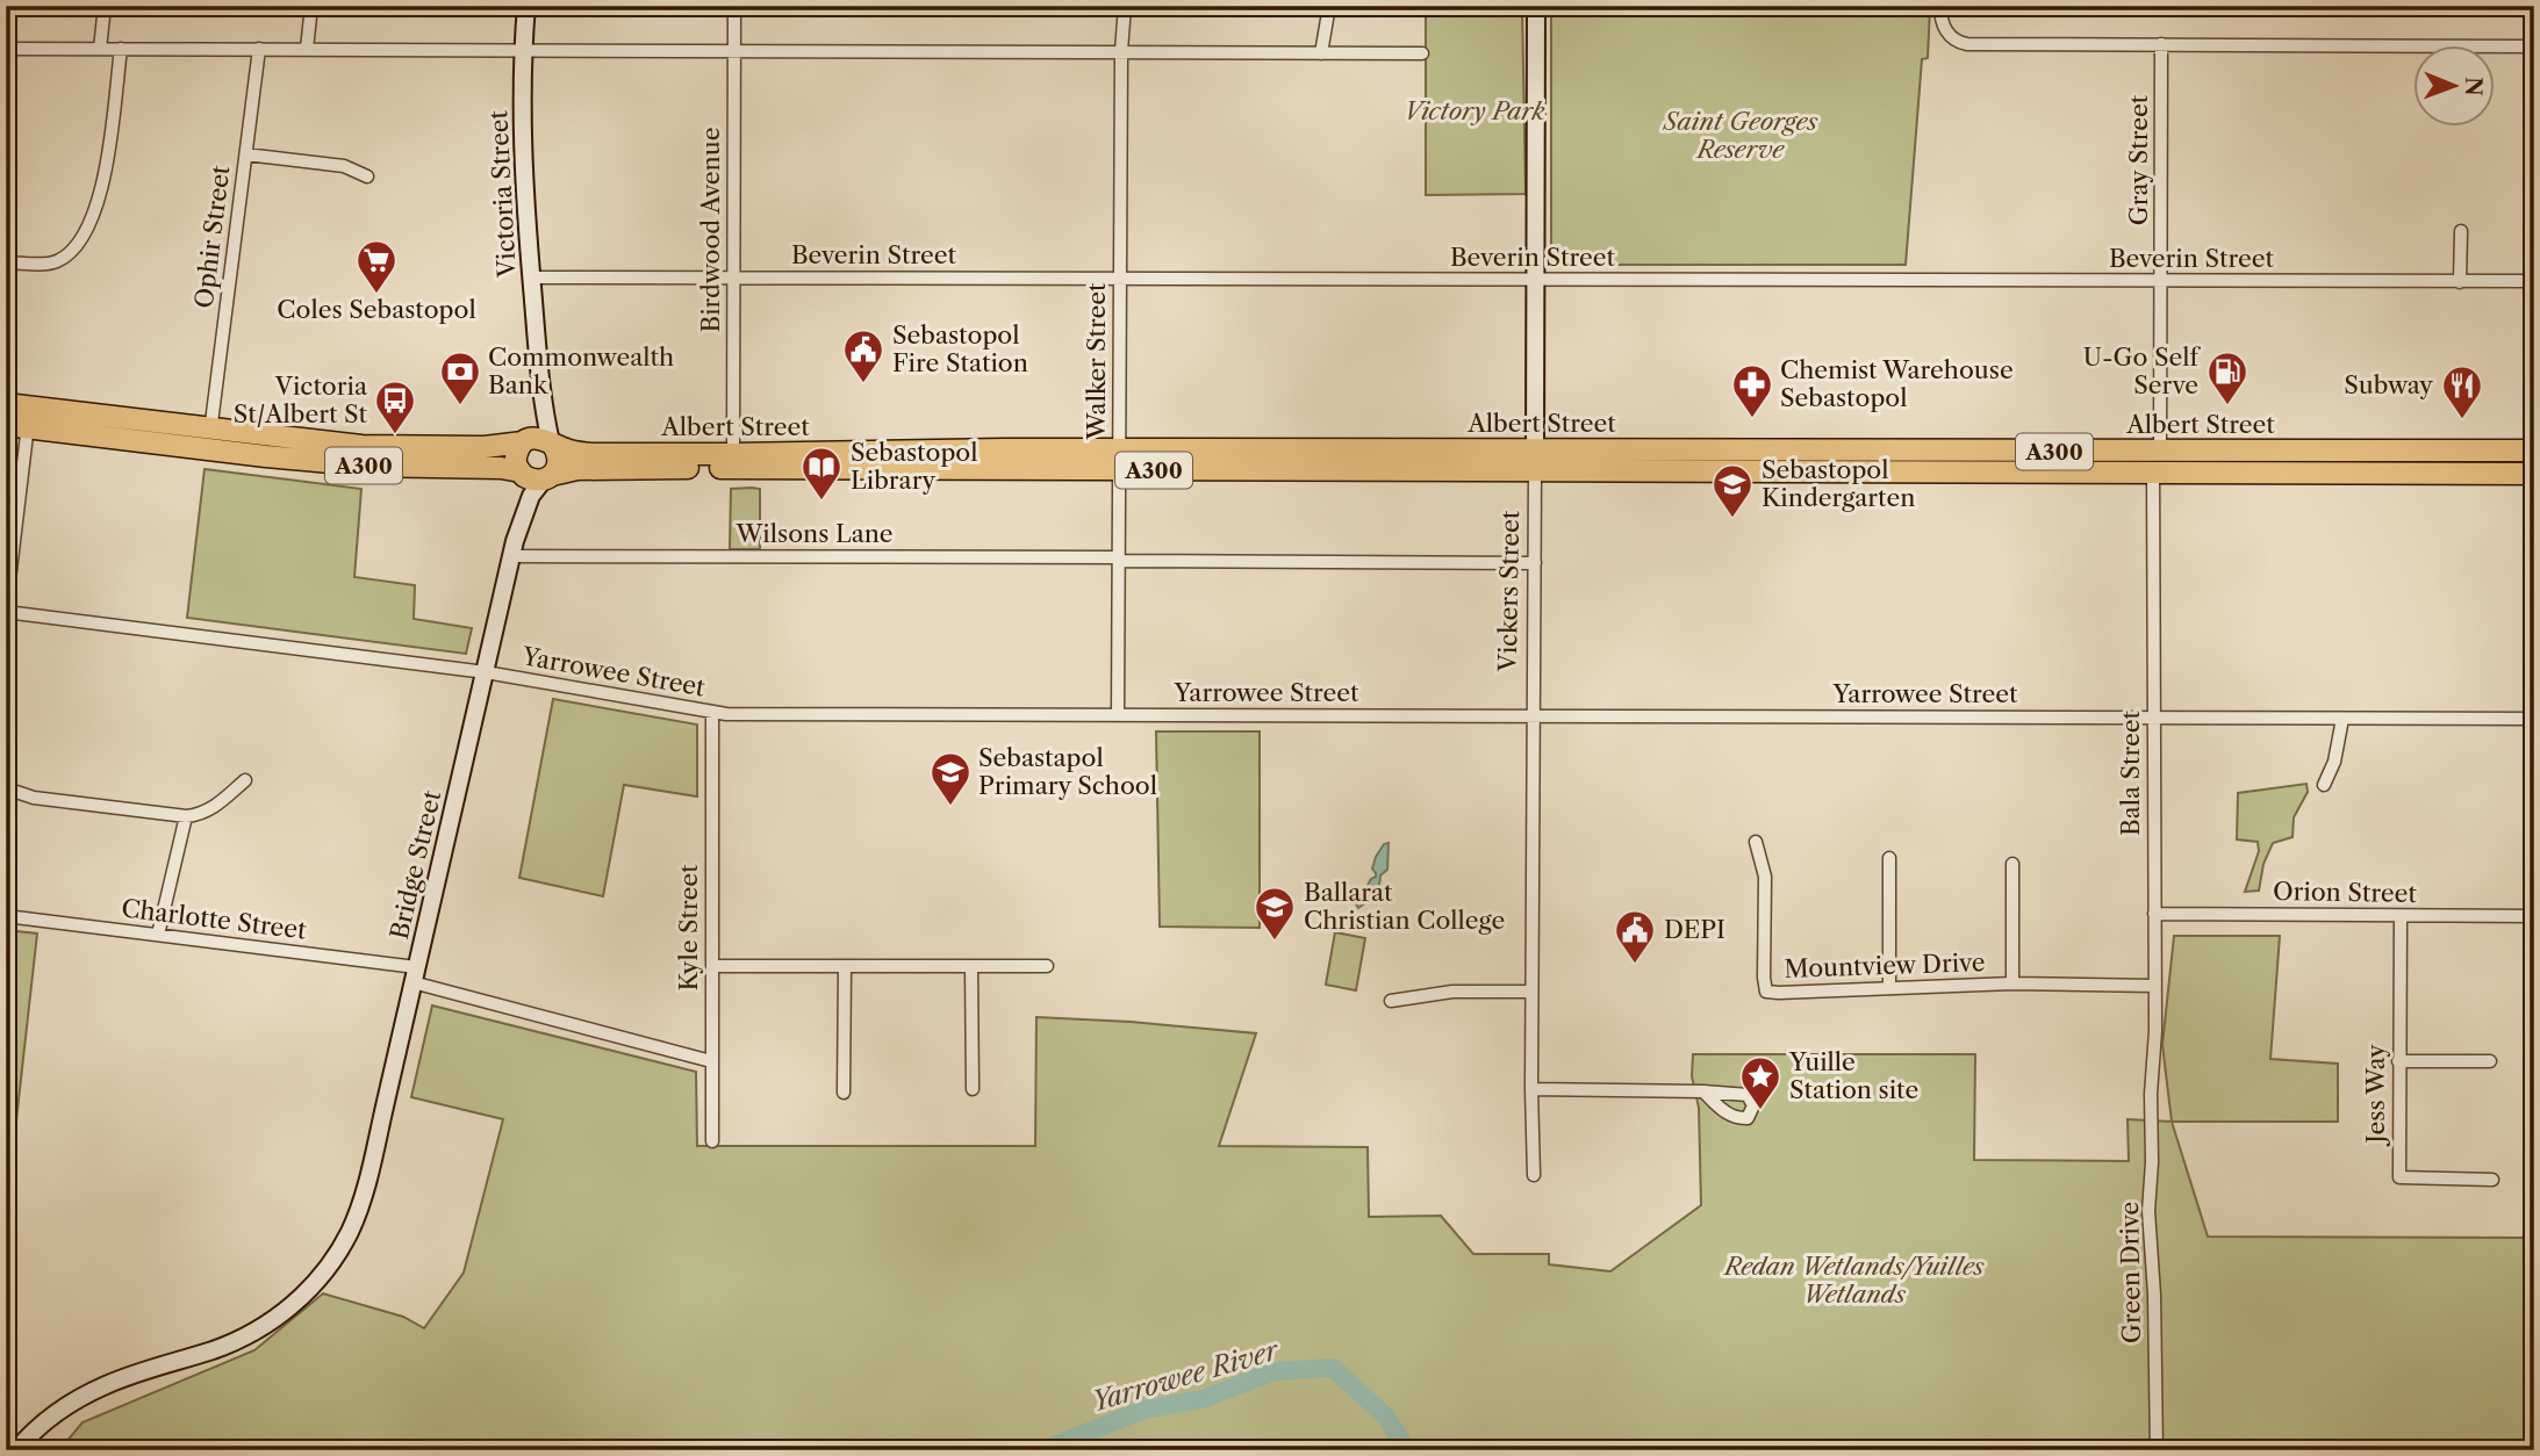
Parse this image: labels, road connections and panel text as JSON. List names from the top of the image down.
{
  "streets": {
    "highway": ["Albert Street", "A300"],
    "main road": ["Victoria Street", "Vickers Street", "Bridge Street"],
    "street": [
      "Gray Street",
      "Birdwood Avenue",
      "Ophir Street",
      "Beverin Street",
      "Walker Street",
      "Wilsons Lane",
      "Yarrowee Street",
      "Bala Street",
      "Orion Street",
      "Charlotte Street",
      "Kyle Street",
      "Mountview Drive",
      "Jess Way",
      "Green Drive"
    ]
  },
  "crossings": [
    ["Gray Street", "Beverin Street"],
    ["Gray Street", "Albert Street"],
    ["Gray Street", "Bala Street"],
    ["Victoria Street", "Beverin Street"],
    ["Victoria Street", "Albert Street"],
    ["Victoria Street", "A300"],
    ["Birdwood Avenue", "Beverin Street"],
    ["Birdwood Avenue", "Albert Street"],
    ["Ophir Street", "A300"],
    ["Beverin Street", "Walker Street"],
    ["Beverin Street", "Vickers Street"],
    ["Walker Street", "Albert Street"],
    ["Walker Street", "Wilsons Lane"],
    ["Walker Street", "Yarrowee Street"],
    ["Albert Street", "A300"],
    ["Albert Street", "Vickers Street"],
    ["Albert Street", "Bala Street"],
    ["Wilsons Lane", "Vickers Street"],
    ["Wilsons Lane", "Bridge Street"],
    ["Vickers Street", "Yarrowee Street"],
    ["Yarrowee Street", "Bala Street"],
    ["Yarrowee Street", "Bridge Street"],
    ["Yarrowee Street", "Kyle Street"],
    ["Bala Street", "Orion Street"],
    ["Bala Street", "Mountview Drive"],
    ["Bala Street", "Green Drive"],
    ["Bridge Street", "Charlotte Street"],
    ["Orion Street", "Jess Way"],
    ["Charlotte Street", "Kyle Street"]
  ],
  "water": ["Yarrowee River"],
  "parks": ["Victory Park", "Saint Georges Reserve", "Redan Wetlands/Yuilles Wetlands"],
  "places": {
    "supermarket": ["Coles Sebastopol"],
    "public building": ["Sebastopol Fire Station", "DEPI"],
    "bank": ["Commonwealth Bank"],
    "fuel station": ["U-Go Self Serve"],
    "pharmacy": ["Chemist Warehouse Sebastopol"],
    "restaurant": ["Subway"],
    "bus stop": ["Victoria St/Albert St"],
    "library": ["Sebastopol Library"],
    "school or university": ["Sebastopol Kindergarten", "Sebastapol Primary School", "Ballarat Christian College"],
    "place": ["Yuille Station site"]
  },
  "north": "right"
}
